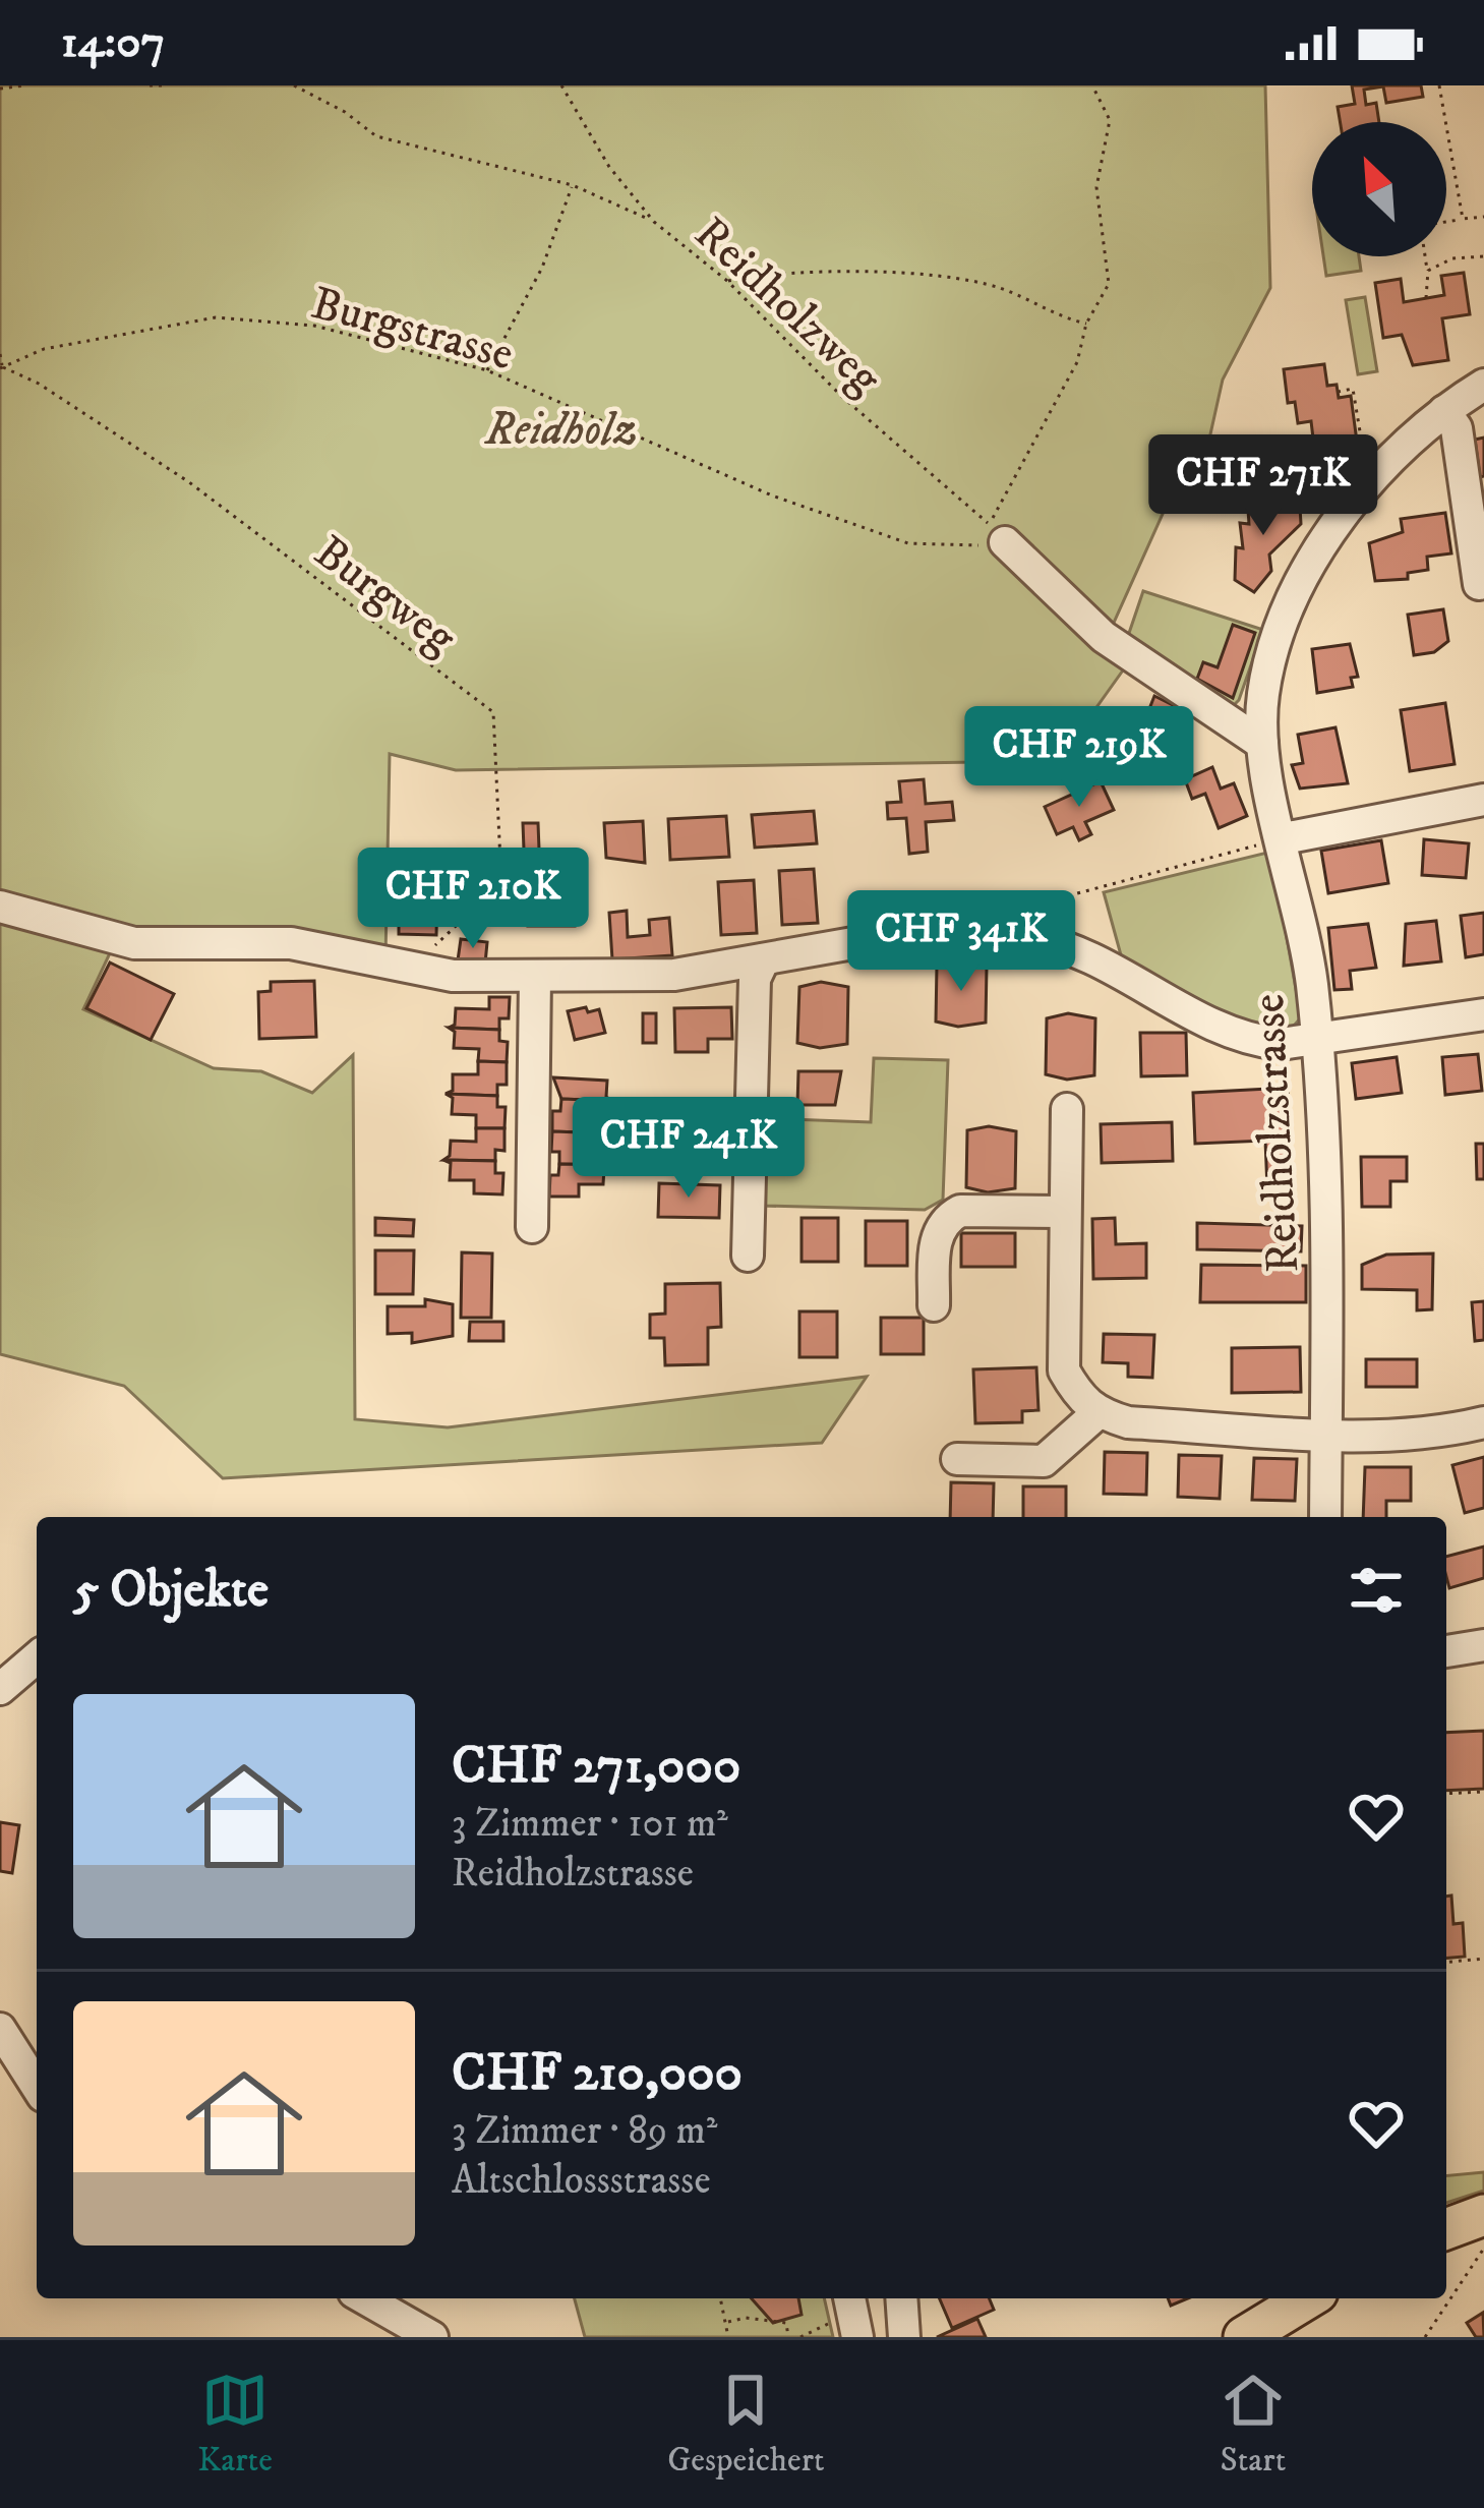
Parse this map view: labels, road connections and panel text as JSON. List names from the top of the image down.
{
  "streets": {
    "street": ["Reidholzstrasse"],
    "path": ["Reidholzweg", "Burgstrasse", "Burgweg"]
  },
  "crossings": [
    ["Reidholzweg", "Burgstrasse"],
    ["Burgstrasse", "Burgweg"]
  ],
  "parks": ["Reidholz"],
  "north": "top left",
  "page": {
    "status": "14:07",
    "price": [
      "CHF 271K",
      "CHF 219K",
      "CHF 210K",
      "CHF 341K",
      "CHF 241K"
    ],
    "heading": "5 Objekte",
    "list": [
      {
        "name": "CHF 271,000",
        "note": "3 Zimmer · 101 m² · Reidholzstrasse"
      },
      {
        "name": "CHF 210,000",
        "note": "3 Zimmer · 89 m² · Altschlossstrasse"
      }
    ],
    "tabs": ["Karte", "Gespeichert", "Start"]
  }
}
